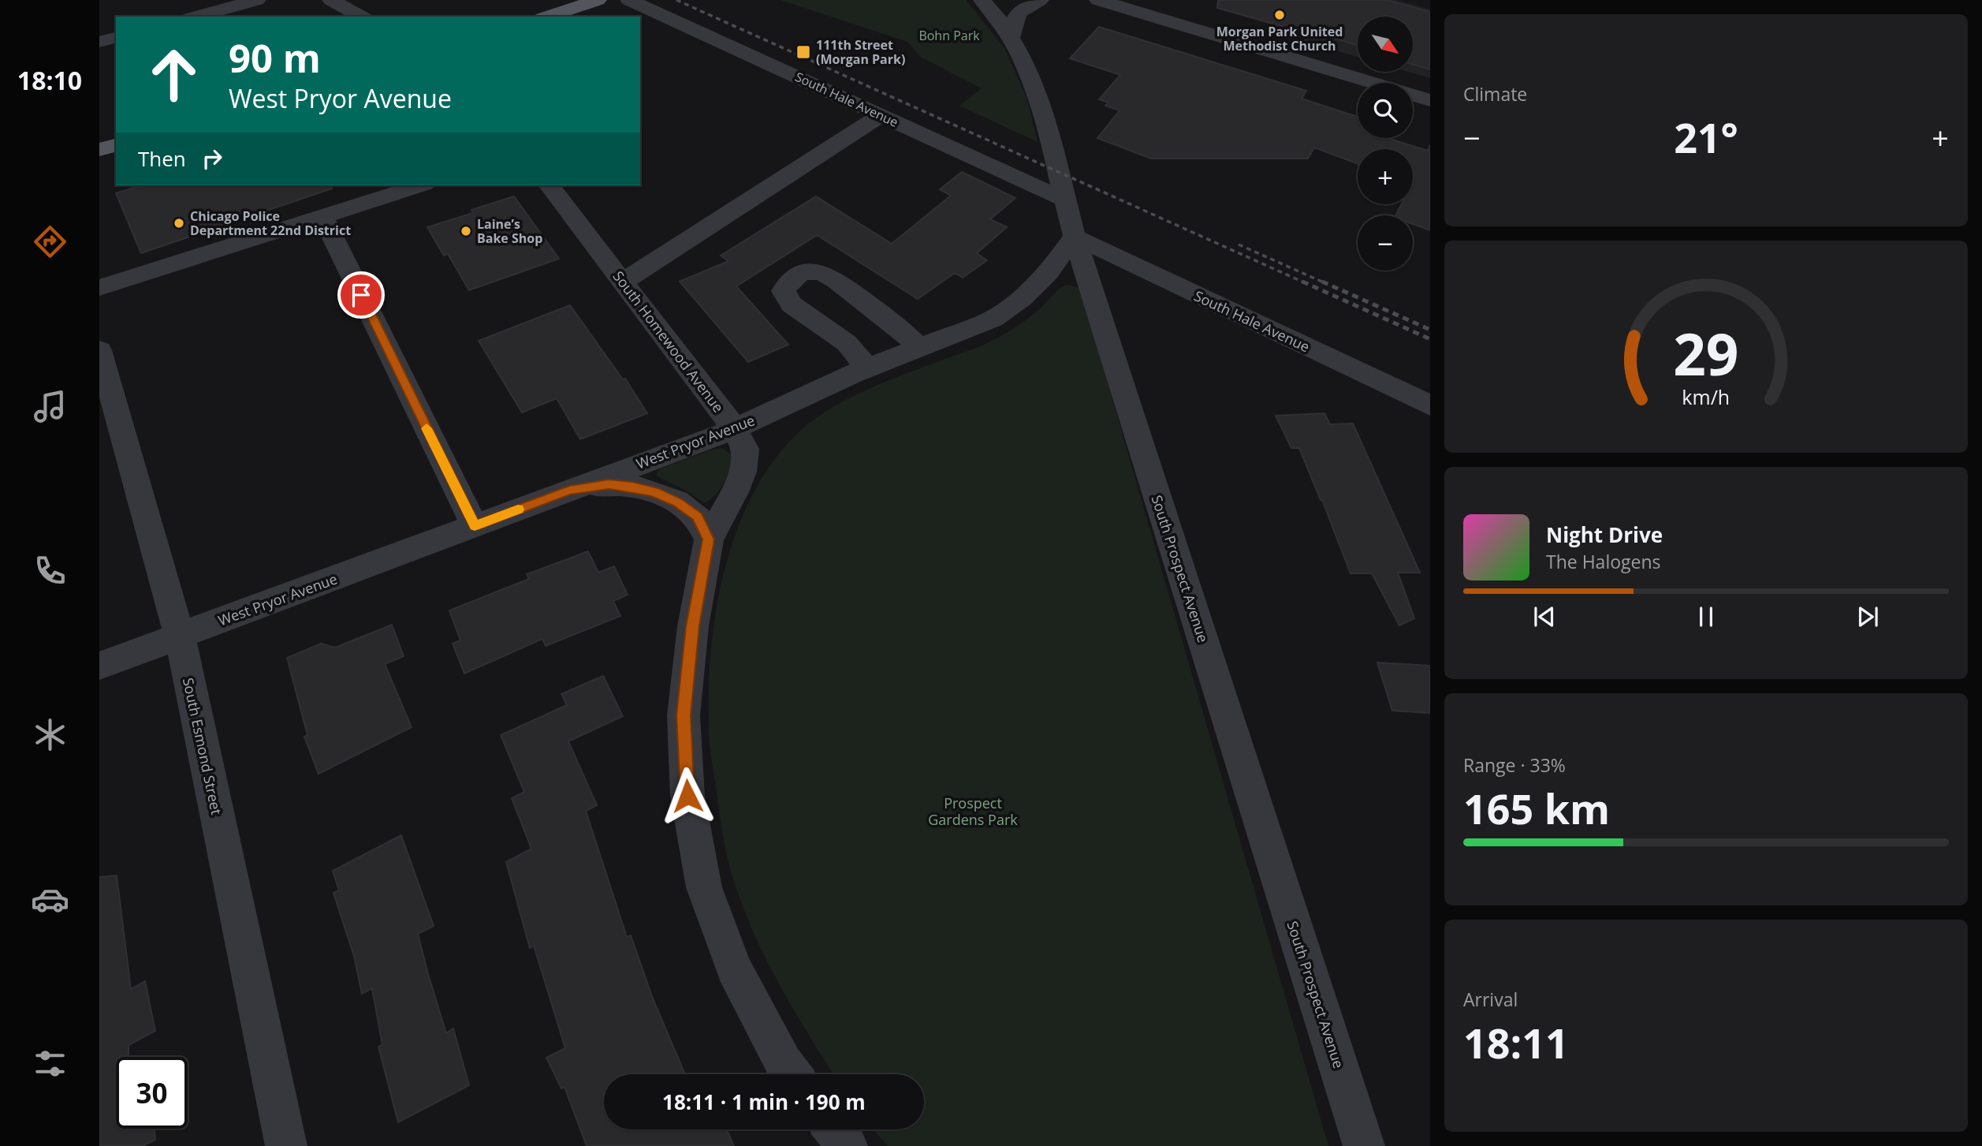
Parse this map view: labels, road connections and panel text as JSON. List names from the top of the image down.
{
  "streets": {
    "street": [
      "South Hale Avenue",
      "South Homewood Avenue",
      "West Pryor Avenue",
      "South Prospect Avenue",
      "South Esmond Street"
    ]
  },
  "crossings": [
    ["South Hale Avenue", "West Pryor Avenue"],
    ["South Hale Avenue", "South Prospect Avenue"],
    ["South Homewood Avenue", "West Pryor Avenue"],
    ["West Pryor Avenue", "South Prospect Avenue"],
    ["West Pryor Avenue", "South Esmond Street"]
  ],
  "parks": ["Bohn Park", "Prospect Gardens Park"],
  "places": {
    "other": ["Morgan Park United Methodist Church", "Chicago Police Department 22nd District", "Laine’s Bake Shop"],
    "transit": ["111th Street (Morgan Park)"]
  },
  "north": "bottom right",
  "page": {
    "tabs": "18:10",
    "tile": [
      "Climate",
      ["Range · 33%", "165 km"],
      ["Arrival", "18:11"]
    ],
    "map_buttons": ["+", "−"],
    "turn": ["90 m", "West Pryor Avenue"],
    "heat": ["−", "21°", "+"],
    "then": "Then",
    "song": ["Night Drive", "The Halogens"],
    "limit": "30",
    "trip": "18:11 · 1 min · 190 m",
    "gauge": ["29", "km/h"]
  }
}
